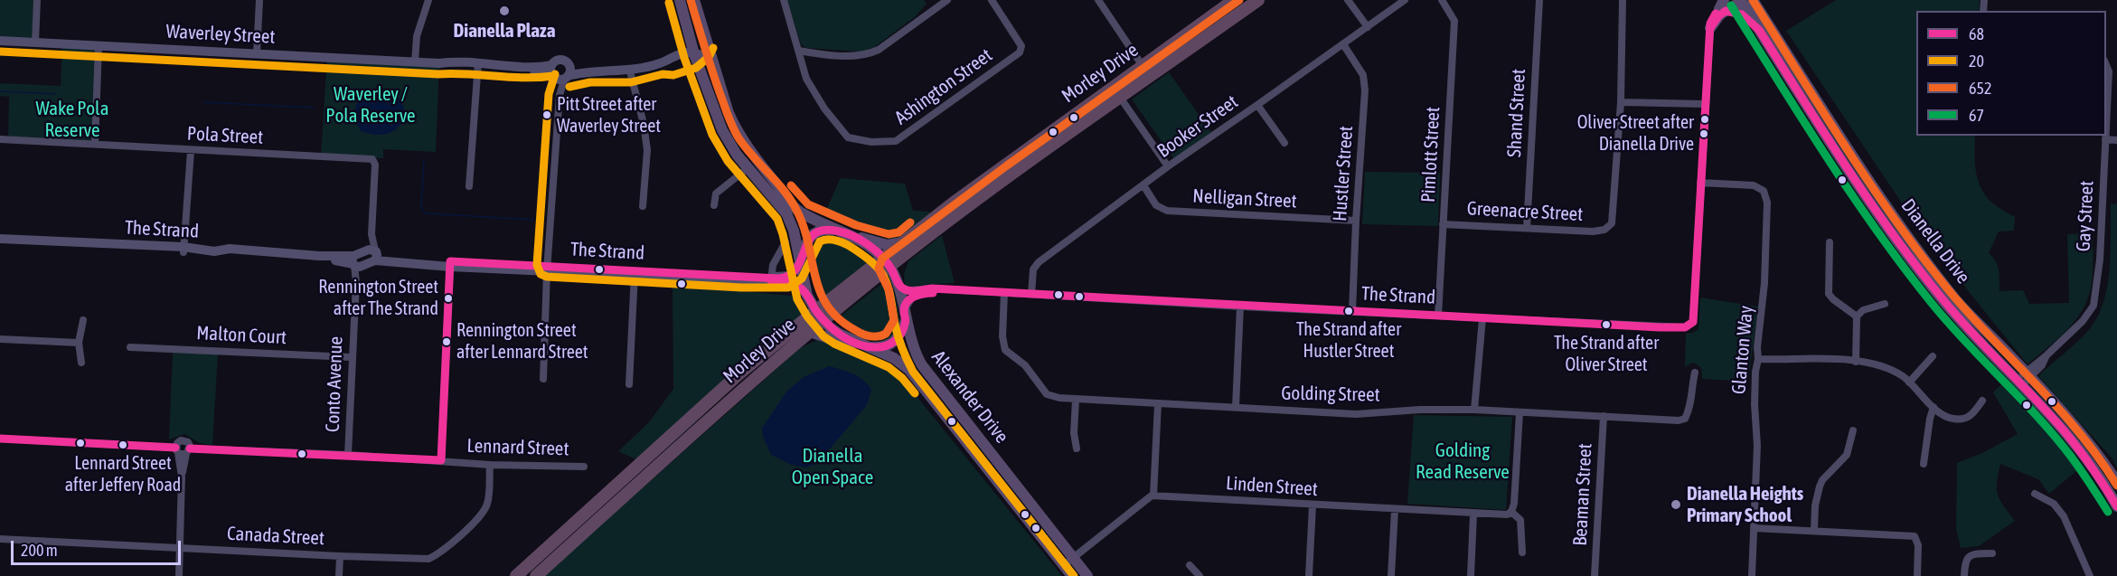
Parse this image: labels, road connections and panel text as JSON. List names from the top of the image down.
{
  "streets": {
    "highway": ["Morley Drive"],
    "main road": ["Dianella Drive", "Alexander Drive"],
    "street": [
      "Waverley Street",
      "Ashington Street",
      "Shand Street",
      "Booker Street",
      "Pola Street",
      "Pimlott Street",
      "Hustler Street",
      "Nelligan Street",
      "Greenacre Street",
      "Gay Street",
      "The Strand",
      "Malton Court",
      "Glanton Way",
      "Conto Avenue",
      "Golding Street",
      "Lennard Street",
      "Linden Street",
      "Beaman Street",
      "Canada Street"
    ]
  },
  "crossings": [
    ["Morley Drive", "Alexander Drive"],
    ["Shand Street", "Greenacre Street"],
    ["Booker Street", "Hustler Street"],
    ["Booker Street", "Nelligan Street"],
    ["Booker Street", "The Strand"],
    ["Pola Street", "The Strand"],
    ["Pimlott Street", "Greenacre Street"],
    ["Pimlott Street", "The Strand"],
    ["Hustler Street", "Nelligan Street"],
    ["Hustler Street", "The Strand"],
    ["Gay Street", "Dianella Drive"],
    ["The Strand", "Glanton Way"],
    ["The Strand", "Conto Avenue"],
    ["The Strand", "Golding Street"],
    ["The Strand", "Alexander Drive"],
    ["Malton Court", "Conto Avenue"],
    ["Conto Avenue", "Lennard Street"],
    ["Golding Street", "Beaman Street"],
    ["Lennard Street", "Canada Street"]
  ],
  "parks": [
    "Waverley / Pola Reserve",
    "Wake Pola Reserve",
    "Golding Read Reserve",
    "Dianella Open Space"
  ],
  "places": [
    "Dianella Plaza",
    "Pitt Street after Waverley Street",
    "Oliver Street after Dianella Drive",
    "Rennington Street after The Strand",
    "The Strand after Hustler Street",
    "The Strand after Oliver Street",
    "Rennington Street after Lennard Street",
    "Lennard Street after Jeffery Road",
    "Dianella Heights Primary School"
  ],
  "lines": [
    "transit line 652",
    "transit line 20",
    "transit line 67",
    "transit line 68"
  ],
  "legend": [
    "68",
    "20",
    "652",
    "67"
  ],
  "scale_bar": "200 m"
}
